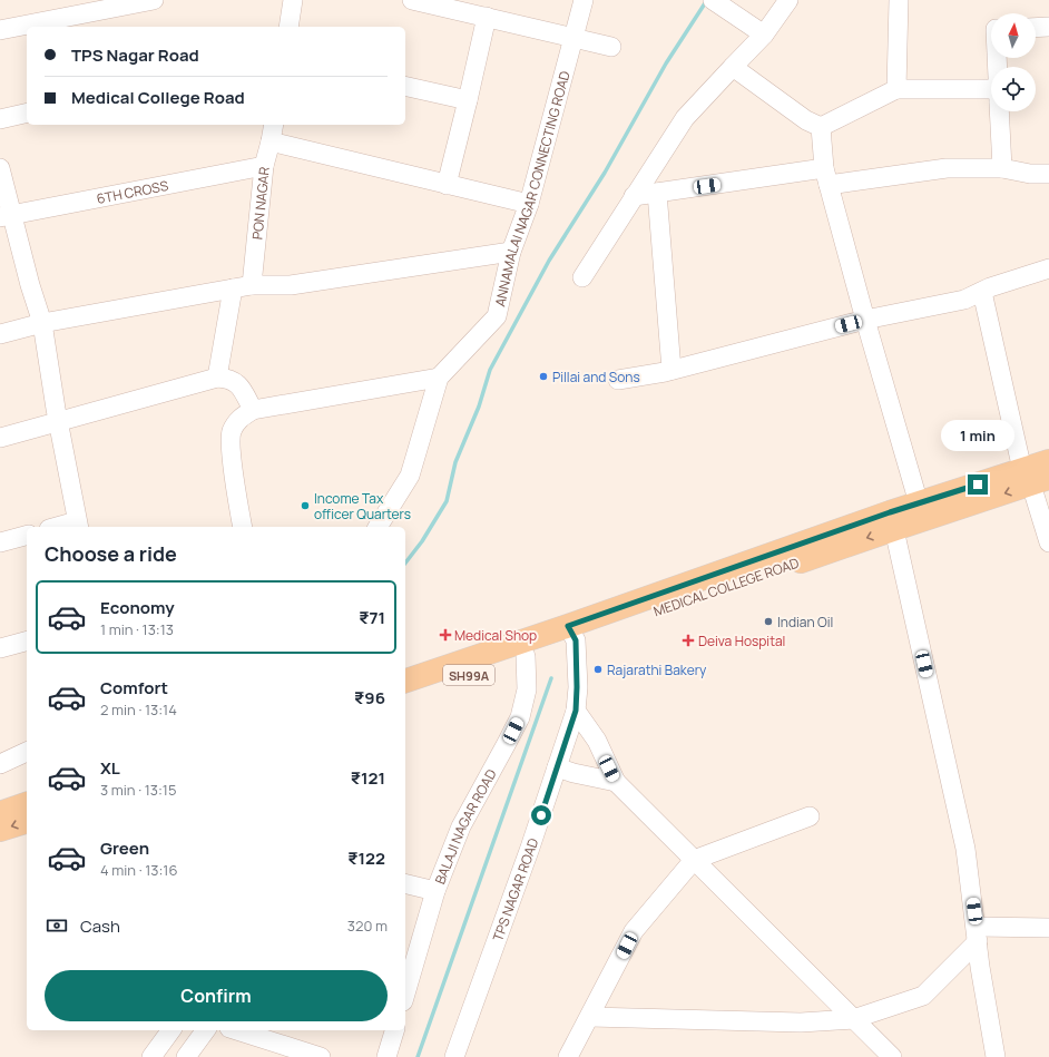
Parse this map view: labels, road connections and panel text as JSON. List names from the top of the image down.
{
  "streets": {
    "main road": ["MEDICAL COLLEGE ROAD", "SH99A"],
    "street": [
      "ANNAMALAI NAGAR CONNECTING ROAD",
      "6TH CROSS",
      "PON NAGAR",
      "BALAJI NAGAR ROAD",
      "TPS NAGAR ROAD"
    ]
  },
  "crossings": [
    ["6TH CROSS", "PON NAGAR"],
    ["MEDICAL COLLEGE ROAD", "BALAJI NAGAR ROAD"],
    ["MEDICAL COLLEGE ROAD", "TPS NAGAR ROAD"]
  ],
  "places": {
    "other": [
      "Pillai and Sons",
      "Income Tax officer Quarters",
      "Indian Oil",
      "Rajarathi Bakery"
    ],
    "health": ["Medical Shop", "Deiva Hospital"]
  },
  "north": "top",
  "page": {
    "banner": ["TPS Nagar Road", "Medical College Road"],
    "bubble": "1 min",
    "heading": "Choose a ride",
    "list": [
      {
        "name": "Economy",
        "note": "1 min · 13:13",
        "value": "₹71"
      },
      {
        "name": "Comfort",
        "note": "2 min · 13:14",
        "value": "₹96"
      },
      {
        "name": "XL",
        "note": "3 min · 13:15",
        "value": "₹121"
      },
      {
        "name": "Green",
        "note": "4 min · 13:16",
        "value": "₹122"
      }
    ],
    "pay": ["Cash", "320 m"],
    "buttons": "Confirm"
  }
}
